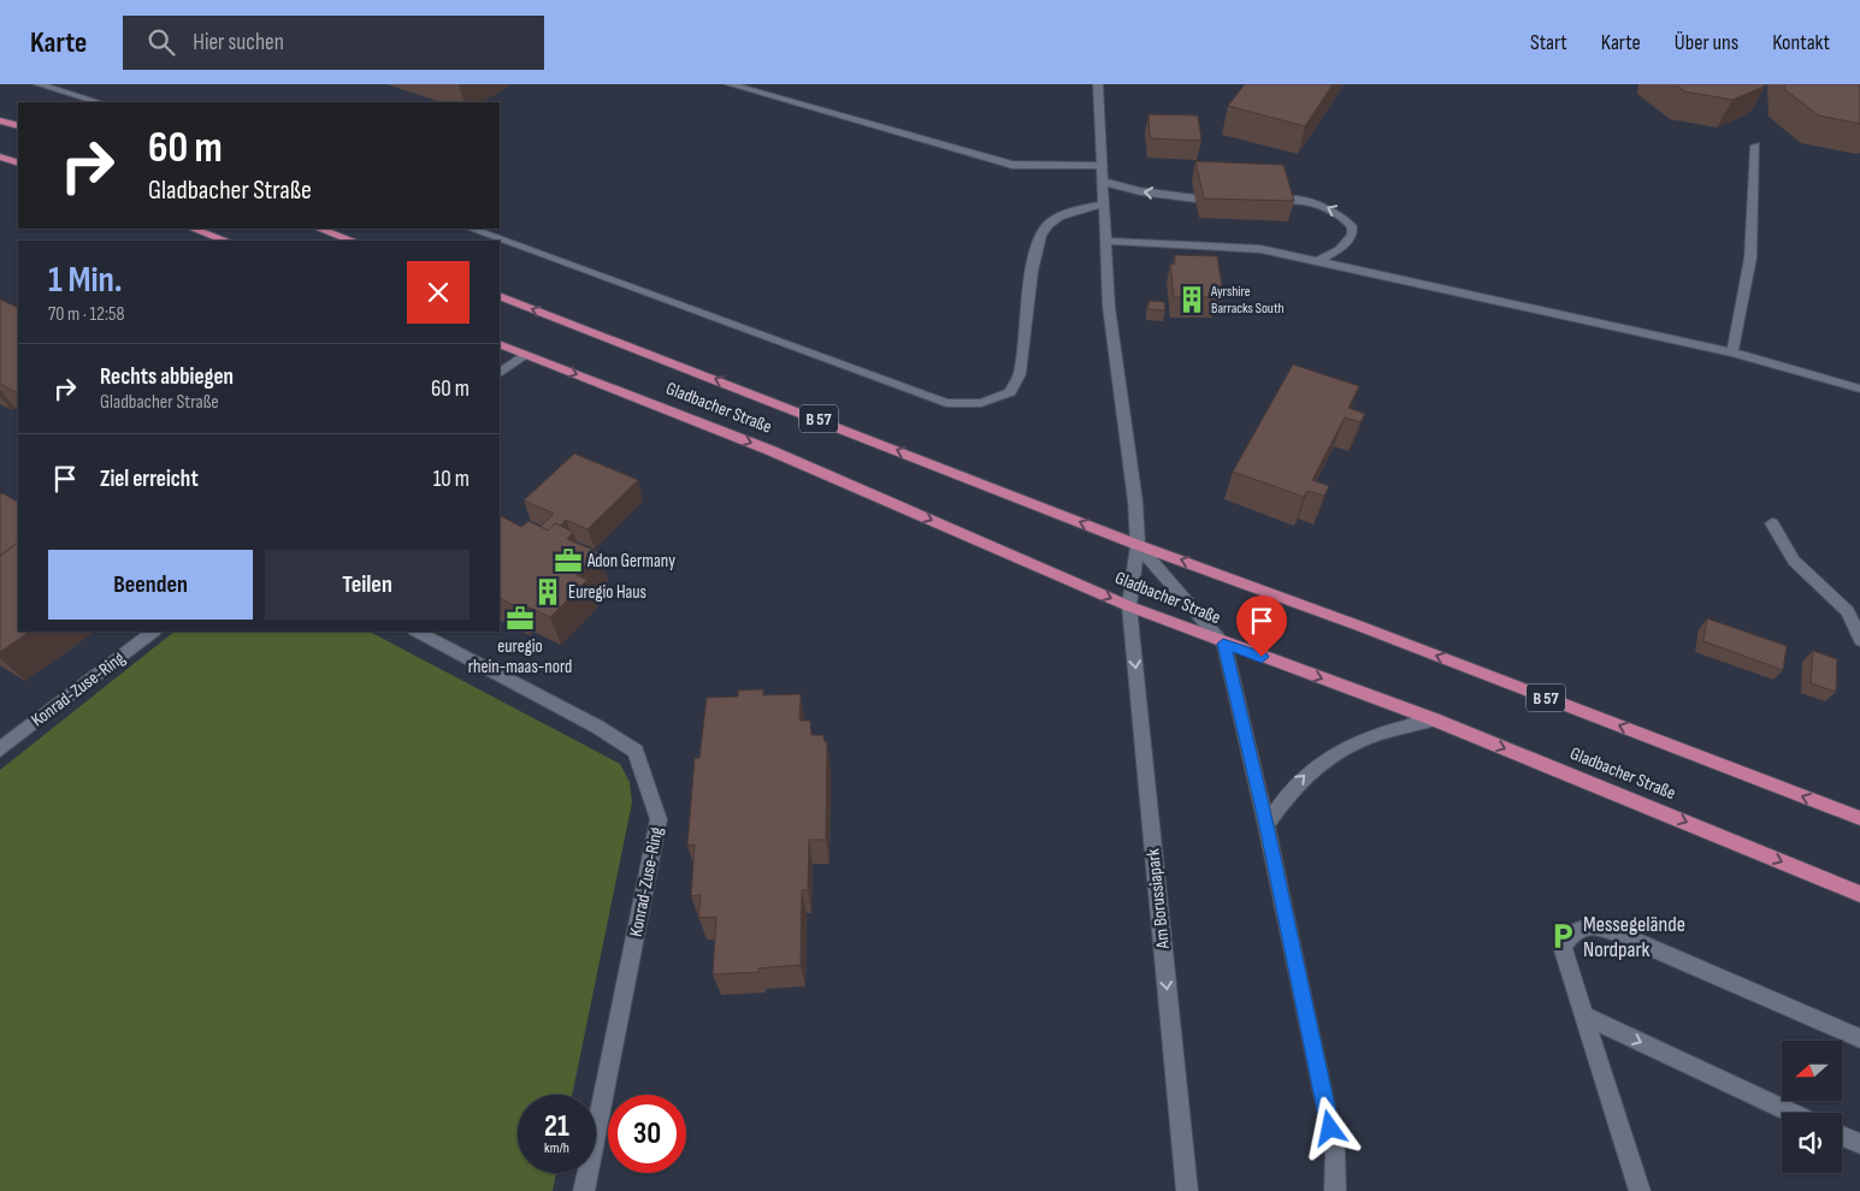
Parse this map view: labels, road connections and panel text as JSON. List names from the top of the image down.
{
  "streets": {
    "main road": ["Gladbacher Straße", "B 57"],
    "street": ["Konrad-Zuse-Ring", "Am Borussiapark"]
  },
  "crossings": [
    ["Gladbacher Straße", "Am Borussiapark"]
  ],
  "places": {
    "building": ["Ayrshire Barracks South", "Euregio Haus"],
    "office": ["Adon Germany", "euregio rhein-maas-nord"],
    "parking": ["Messegelände Nordpark"]
  },
  "north": "left",
  "page": {
    "header": "Karte",
    "search": "Hier suchen",
    "nav": [
      "Start",
      "Karte",
      "Über uns",
      "Kontakt"
    ],
    "turn": ["60 m", "Gladbacher Straße"],
    "heading": ["1 Min.", "70 m · 12:58"],
    "list": [
      {
        "name": "Rechts abbiegen",
        "note": "Gladbacher Straße",
        "value": "60 m"
      },
      {
        "name": "Ziel erreicht",
        "value": "10 m"
      }
    ],
    "buttons": ["Beenden", "Teilen"],
    "speed": "21 km/h",
    "limit": "30"
  }
}
